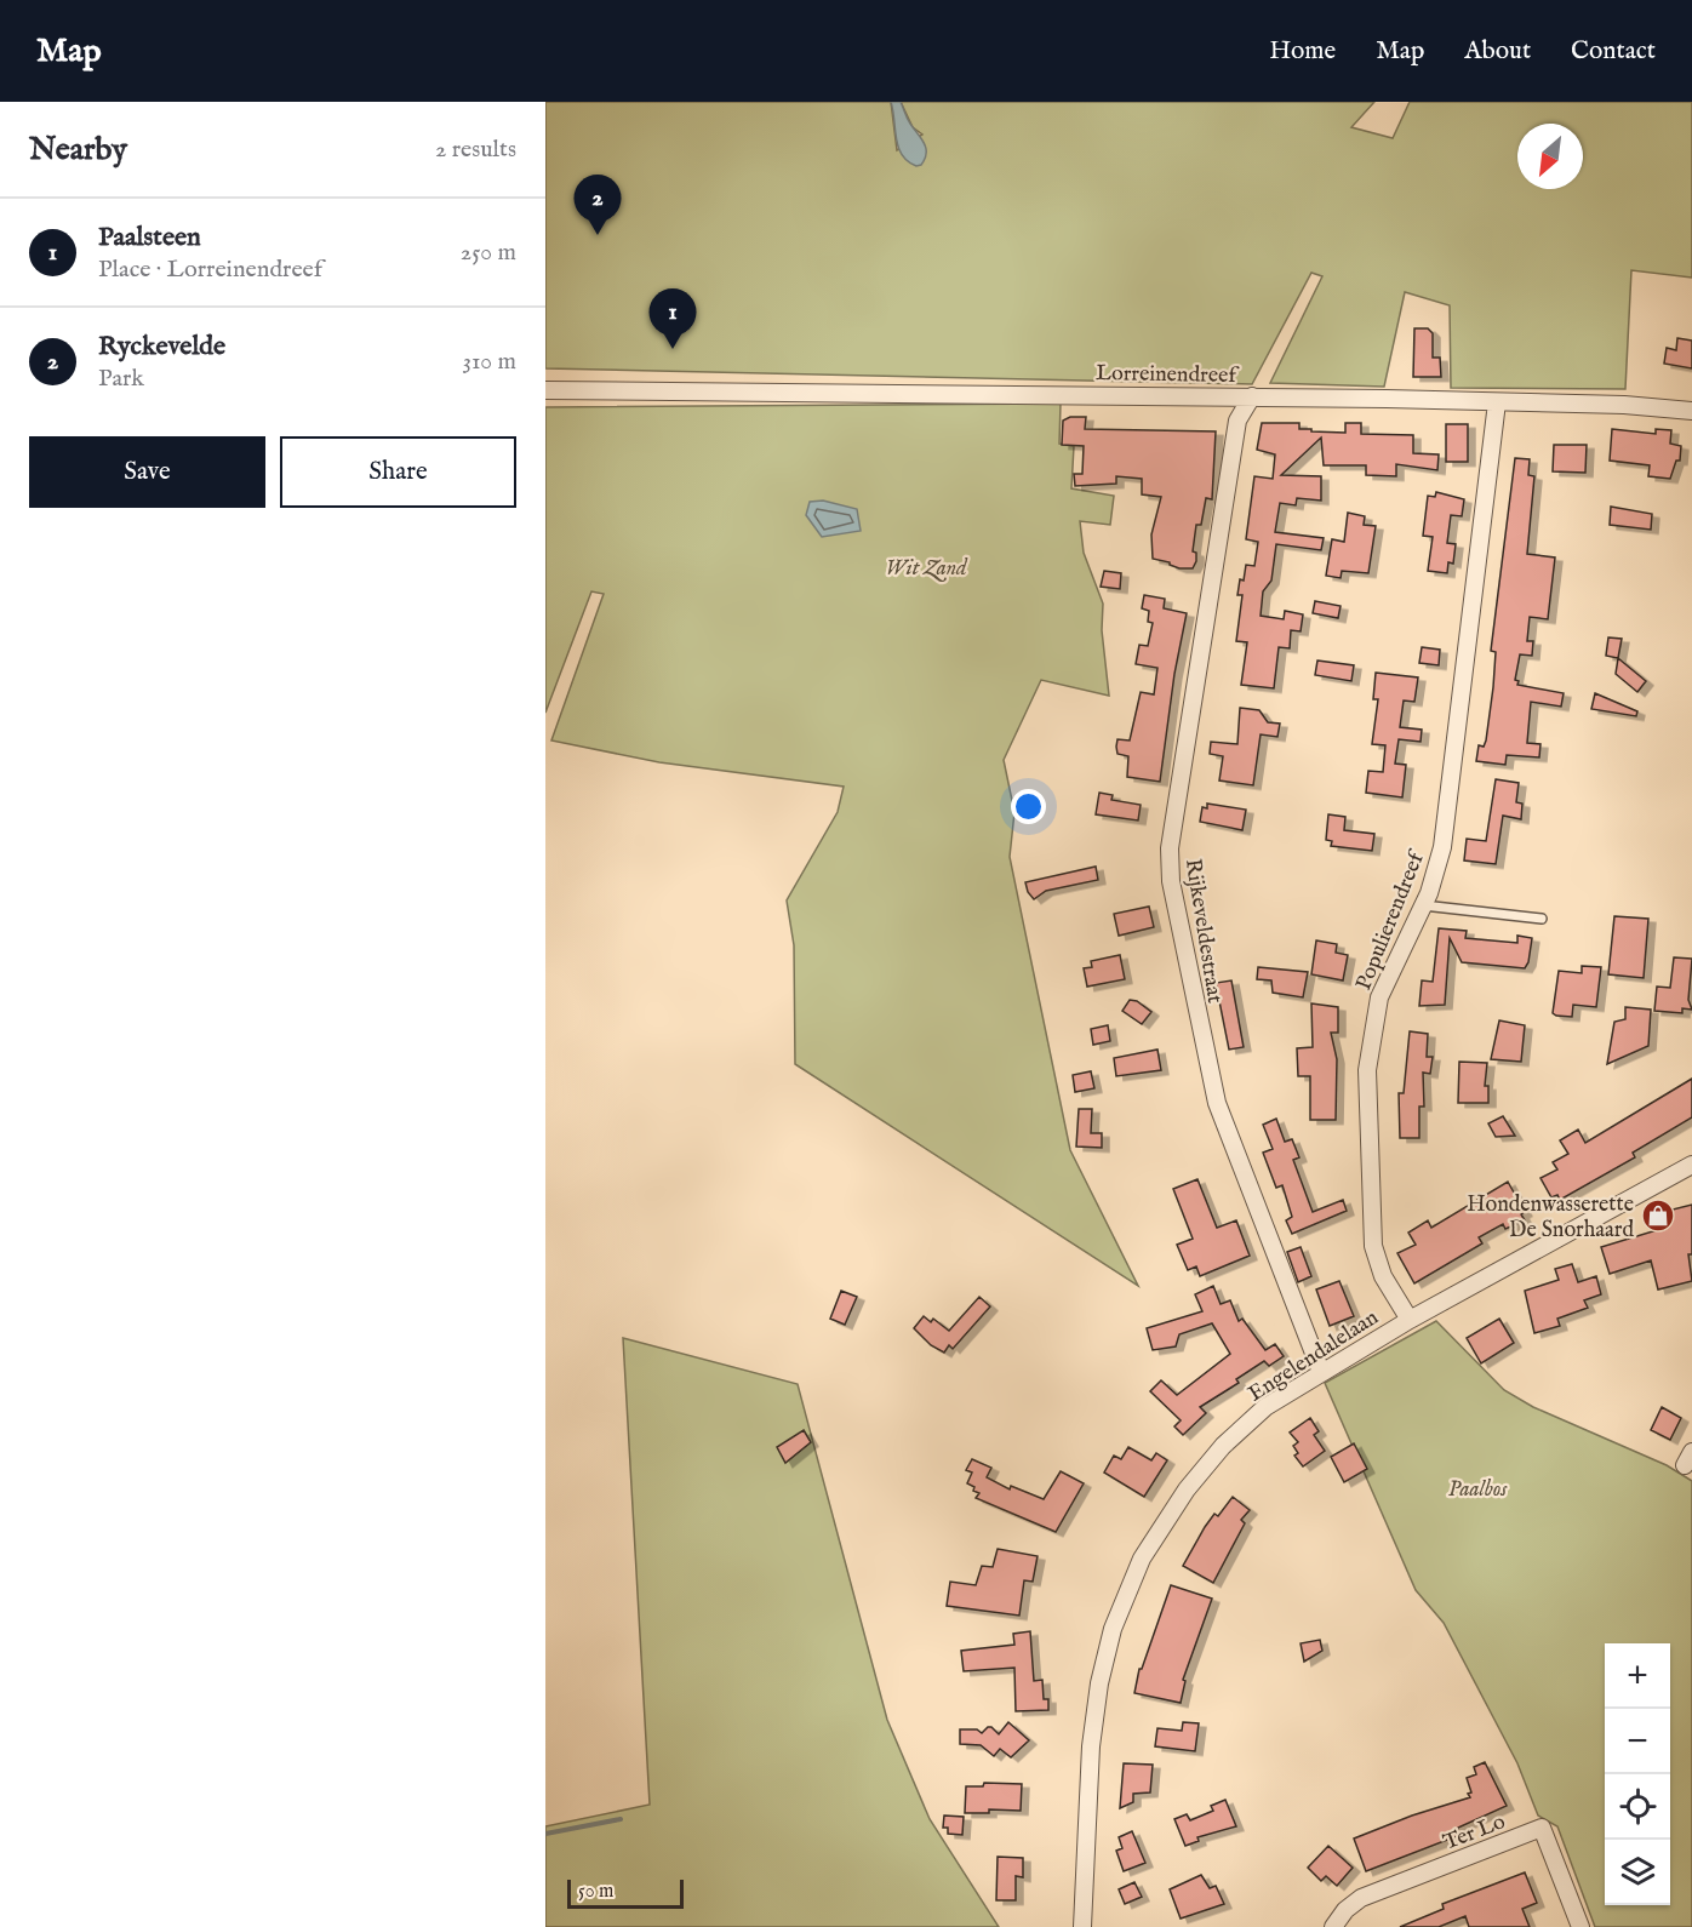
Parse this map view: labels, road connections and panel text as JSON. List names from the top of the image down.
{
  "streets": {
    "street": [
      "Lorreinendreef",
      "Populierendreef",
      "Rijkeveldestraat",
      "Engelendalelaan",
      "Ter Lo"
    ]
  },
  "crossings": [
    ["Lorreinendreef", "Populierendreef"],
    ["Lorreinendreef", "Rijkeveldestraat"],
    ["Populierendreef", "Engelendalelaan"],
    ["Rijkeveldestraat", "Engelendalelaan"]
  ],
  "parks": ["Wit Zand", "Paalbos"],
  "places": {
    "shop": ["Hondenwasserette De Snorhaard"]
  },
  "scale_bar": "50 m",
  "north": "bottom left",
  "page": {
    "header": "Map",
    "nav": [
      "Home",
      "Map",
      "About",
      "Contact"
    ],
    "heading": ["Nearby", "2 results"],
    "pins": ["2", "1"],
    "list": [
      {
        "mark": "1",
        "name": "Paalsteen",
        "note": "Place · Lorreinendreef",
        "value": "250 m"
      },
      {
        "mark": "2",
        "name": "Ryckevelde",
        "note": "Park",
        "value": "310 m"
      }
    ],
    "buttons": ["Save", "Share"],
    "map_buttons": ["+", "−"],
    "scale": "50 m"
  }
}
